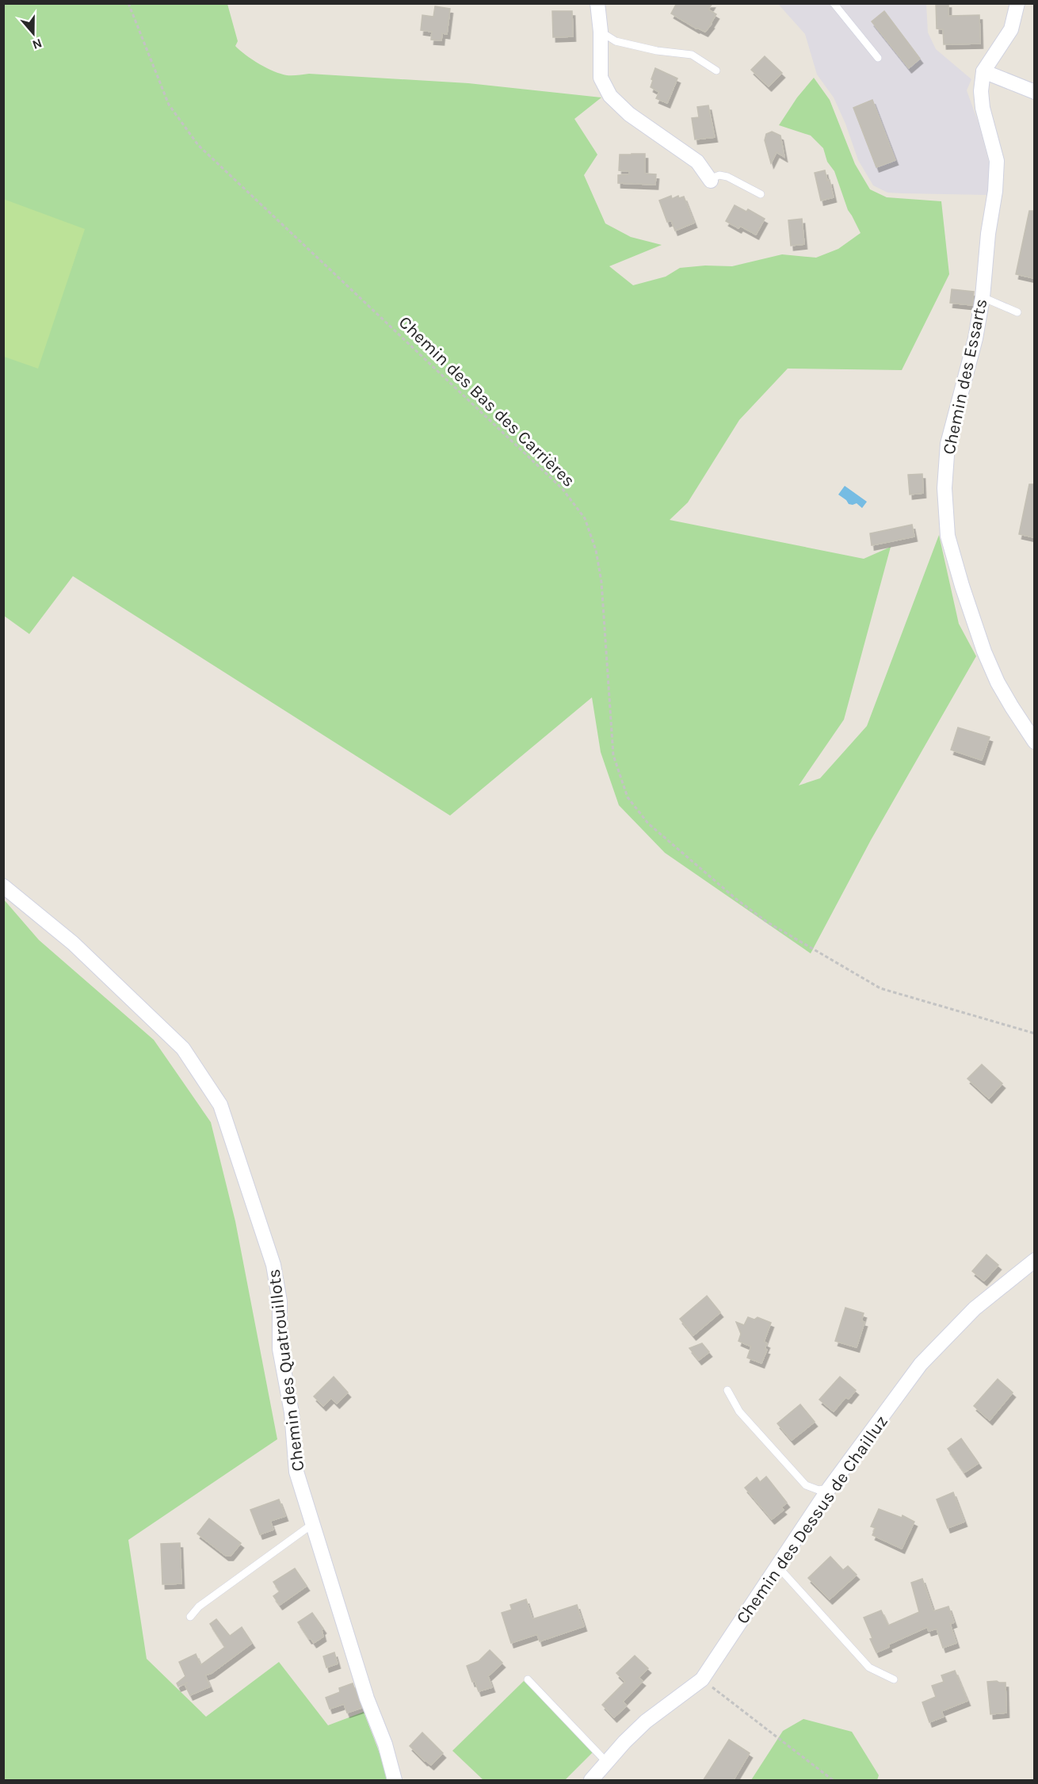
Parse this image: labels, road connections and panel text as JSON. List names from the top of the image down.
{
  "streets": {
    "street": ["Chemin des Essarts", "Chemin des Quatrouillots", "Chemin des Dessus de Chailluz"],
    "path": ["Chemin des Bas des Carrières"]
  },
  "north": "bottom"
}
